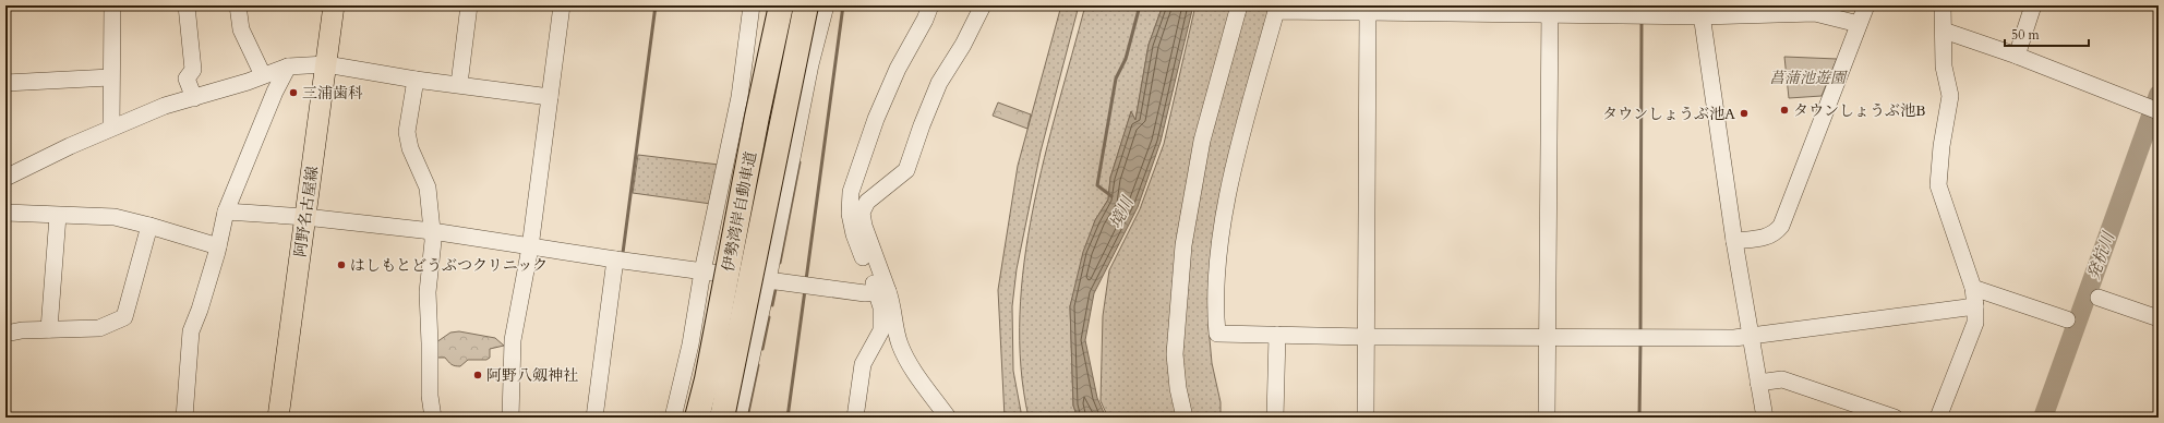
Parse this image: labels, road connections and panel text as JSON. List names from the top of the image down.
{
  "streets": {
    "highway": ["伊勢湾岸自動車道"],
    "main road": ["阿野名古屋線"]
  },
  "water": ["境川", "発杭川"],
  "parks": ["菖蒲池遊園"],
  "places": [
    "三浦歯科",
    "タウンしょうぶ池B",
    "タウンしょうぶ池A",
    "はしもとどうぶつクリニック",
    "阿野八剱神社"
  ],
  "scale_bar": "50 m"
}
